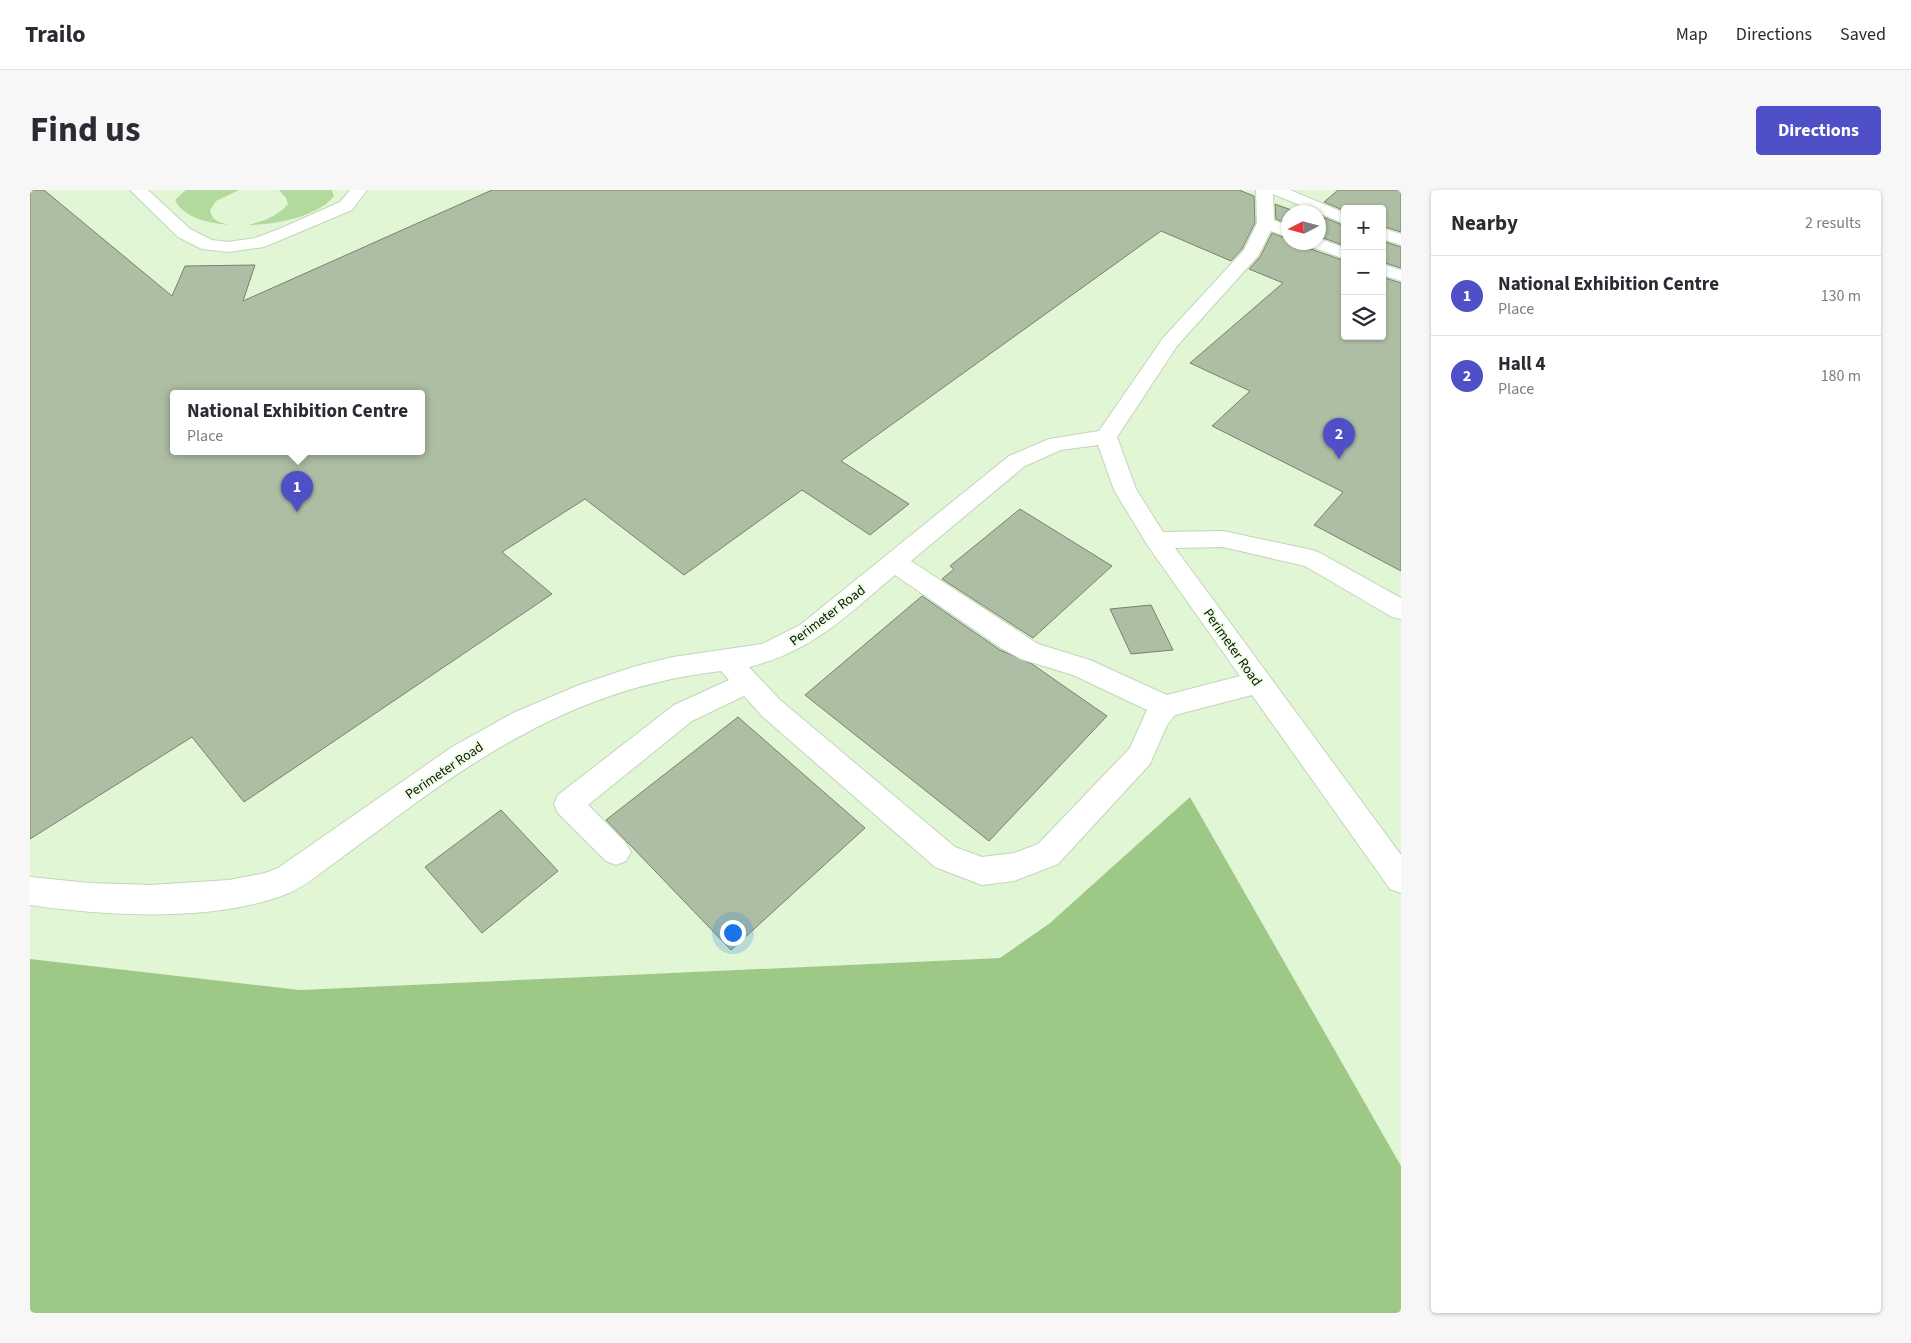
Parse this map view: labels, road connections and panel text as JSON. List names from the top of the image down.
{
  "streets": {
    "lane": ["Perimeter Road"]
  },
  "north": "left",
  "page": {
    "header": "Trailo",
    "nav": ["Map", "Directions", "Saved"],
    "title": "Find us",
    "buttons": "Directions",
    "heading": ["Nearby", "2 results"],
    "map_buttons": ["+", "−"],
    "list": [
      {
        "mark": "1",
        "name": "National Exhibition Centre",
        "note": "Place",
        "value": "130 m"
      },
      {
        "mark": "2",
        "name": "Hall 4",
        "note": "Place",
        "value": "180 m"
      }
    ],
    "popup": ["National Exhibition Centre", "Place"],
    "pins": ["2", "1"]
  }
}
